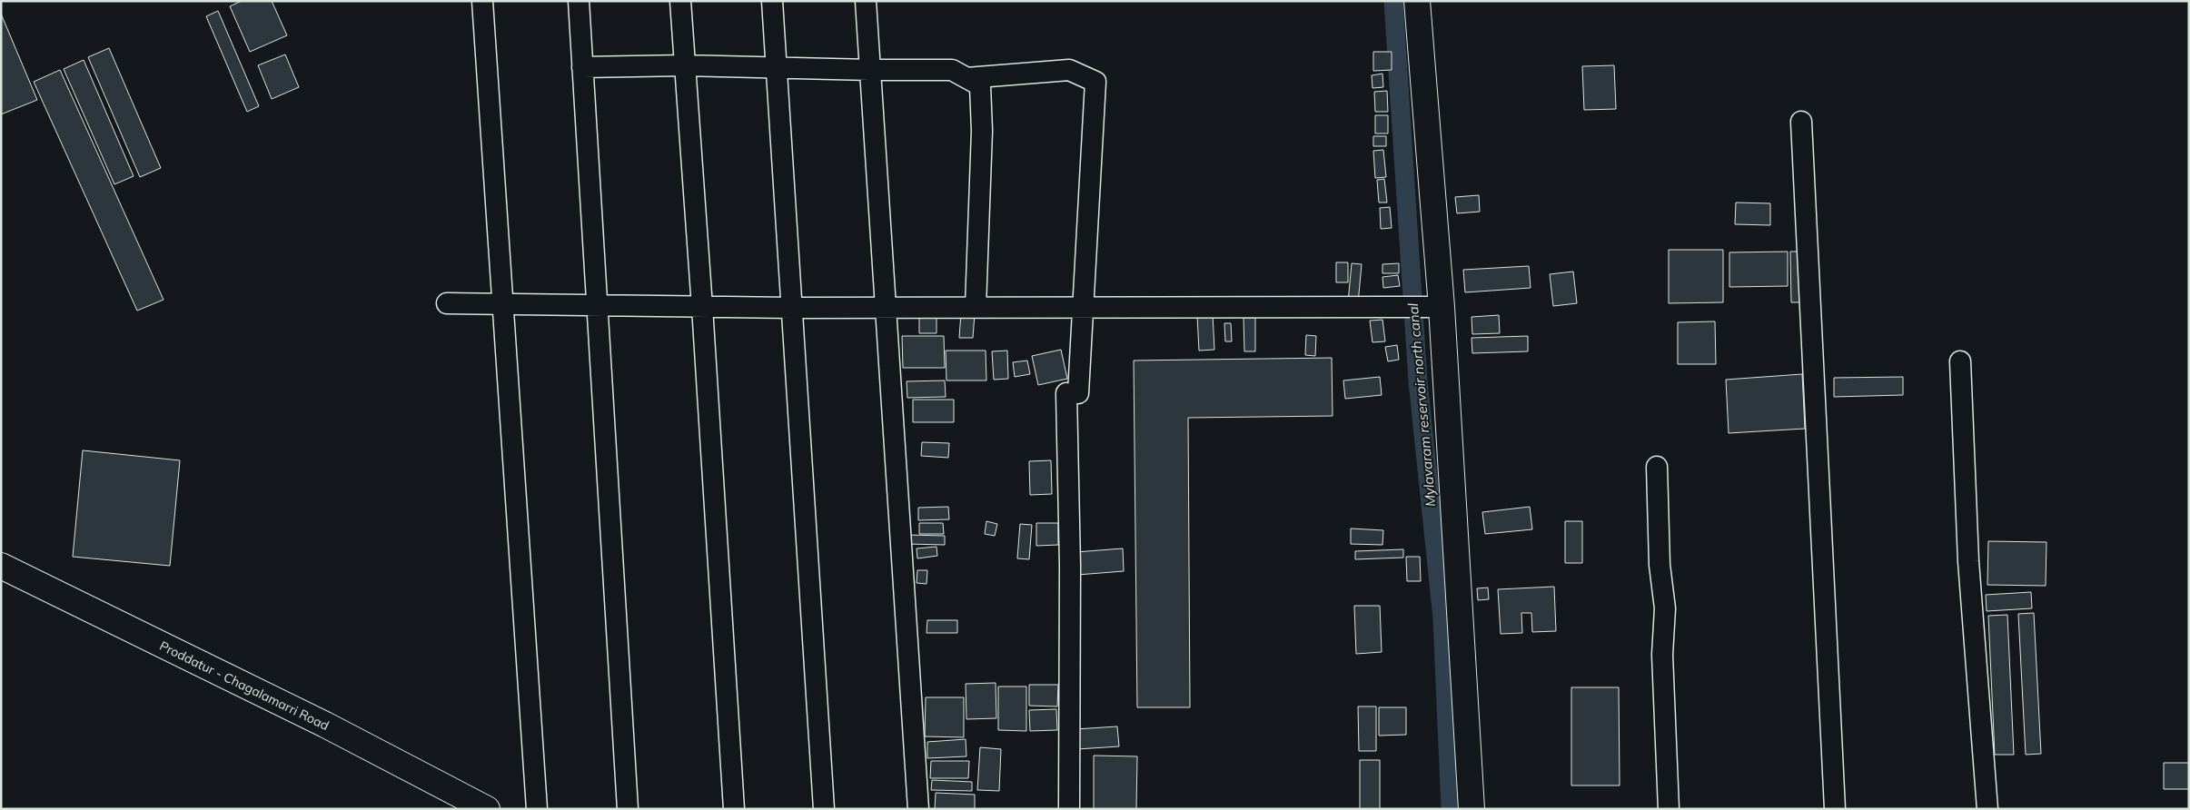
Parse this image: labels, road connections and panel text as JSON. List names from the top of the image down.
{
  "streets": {
    "main road": ["Proddatur - Chagalamarri Road"]
  },
  "water": ["Mylavaram reservoir north canal"]
}
